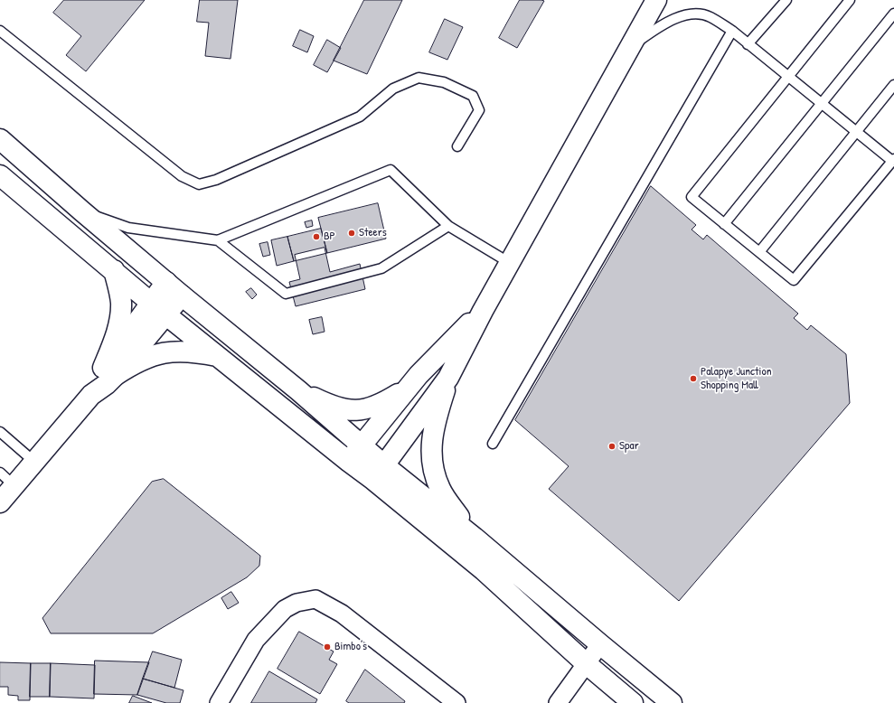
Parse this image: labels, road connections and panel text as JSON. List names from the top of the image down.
{
  "places": [
    "Steers",
    "BP",
    "Palapye Junction Shopping Mall",
    "Spar",
    "Bimbo's"
  ]
}
